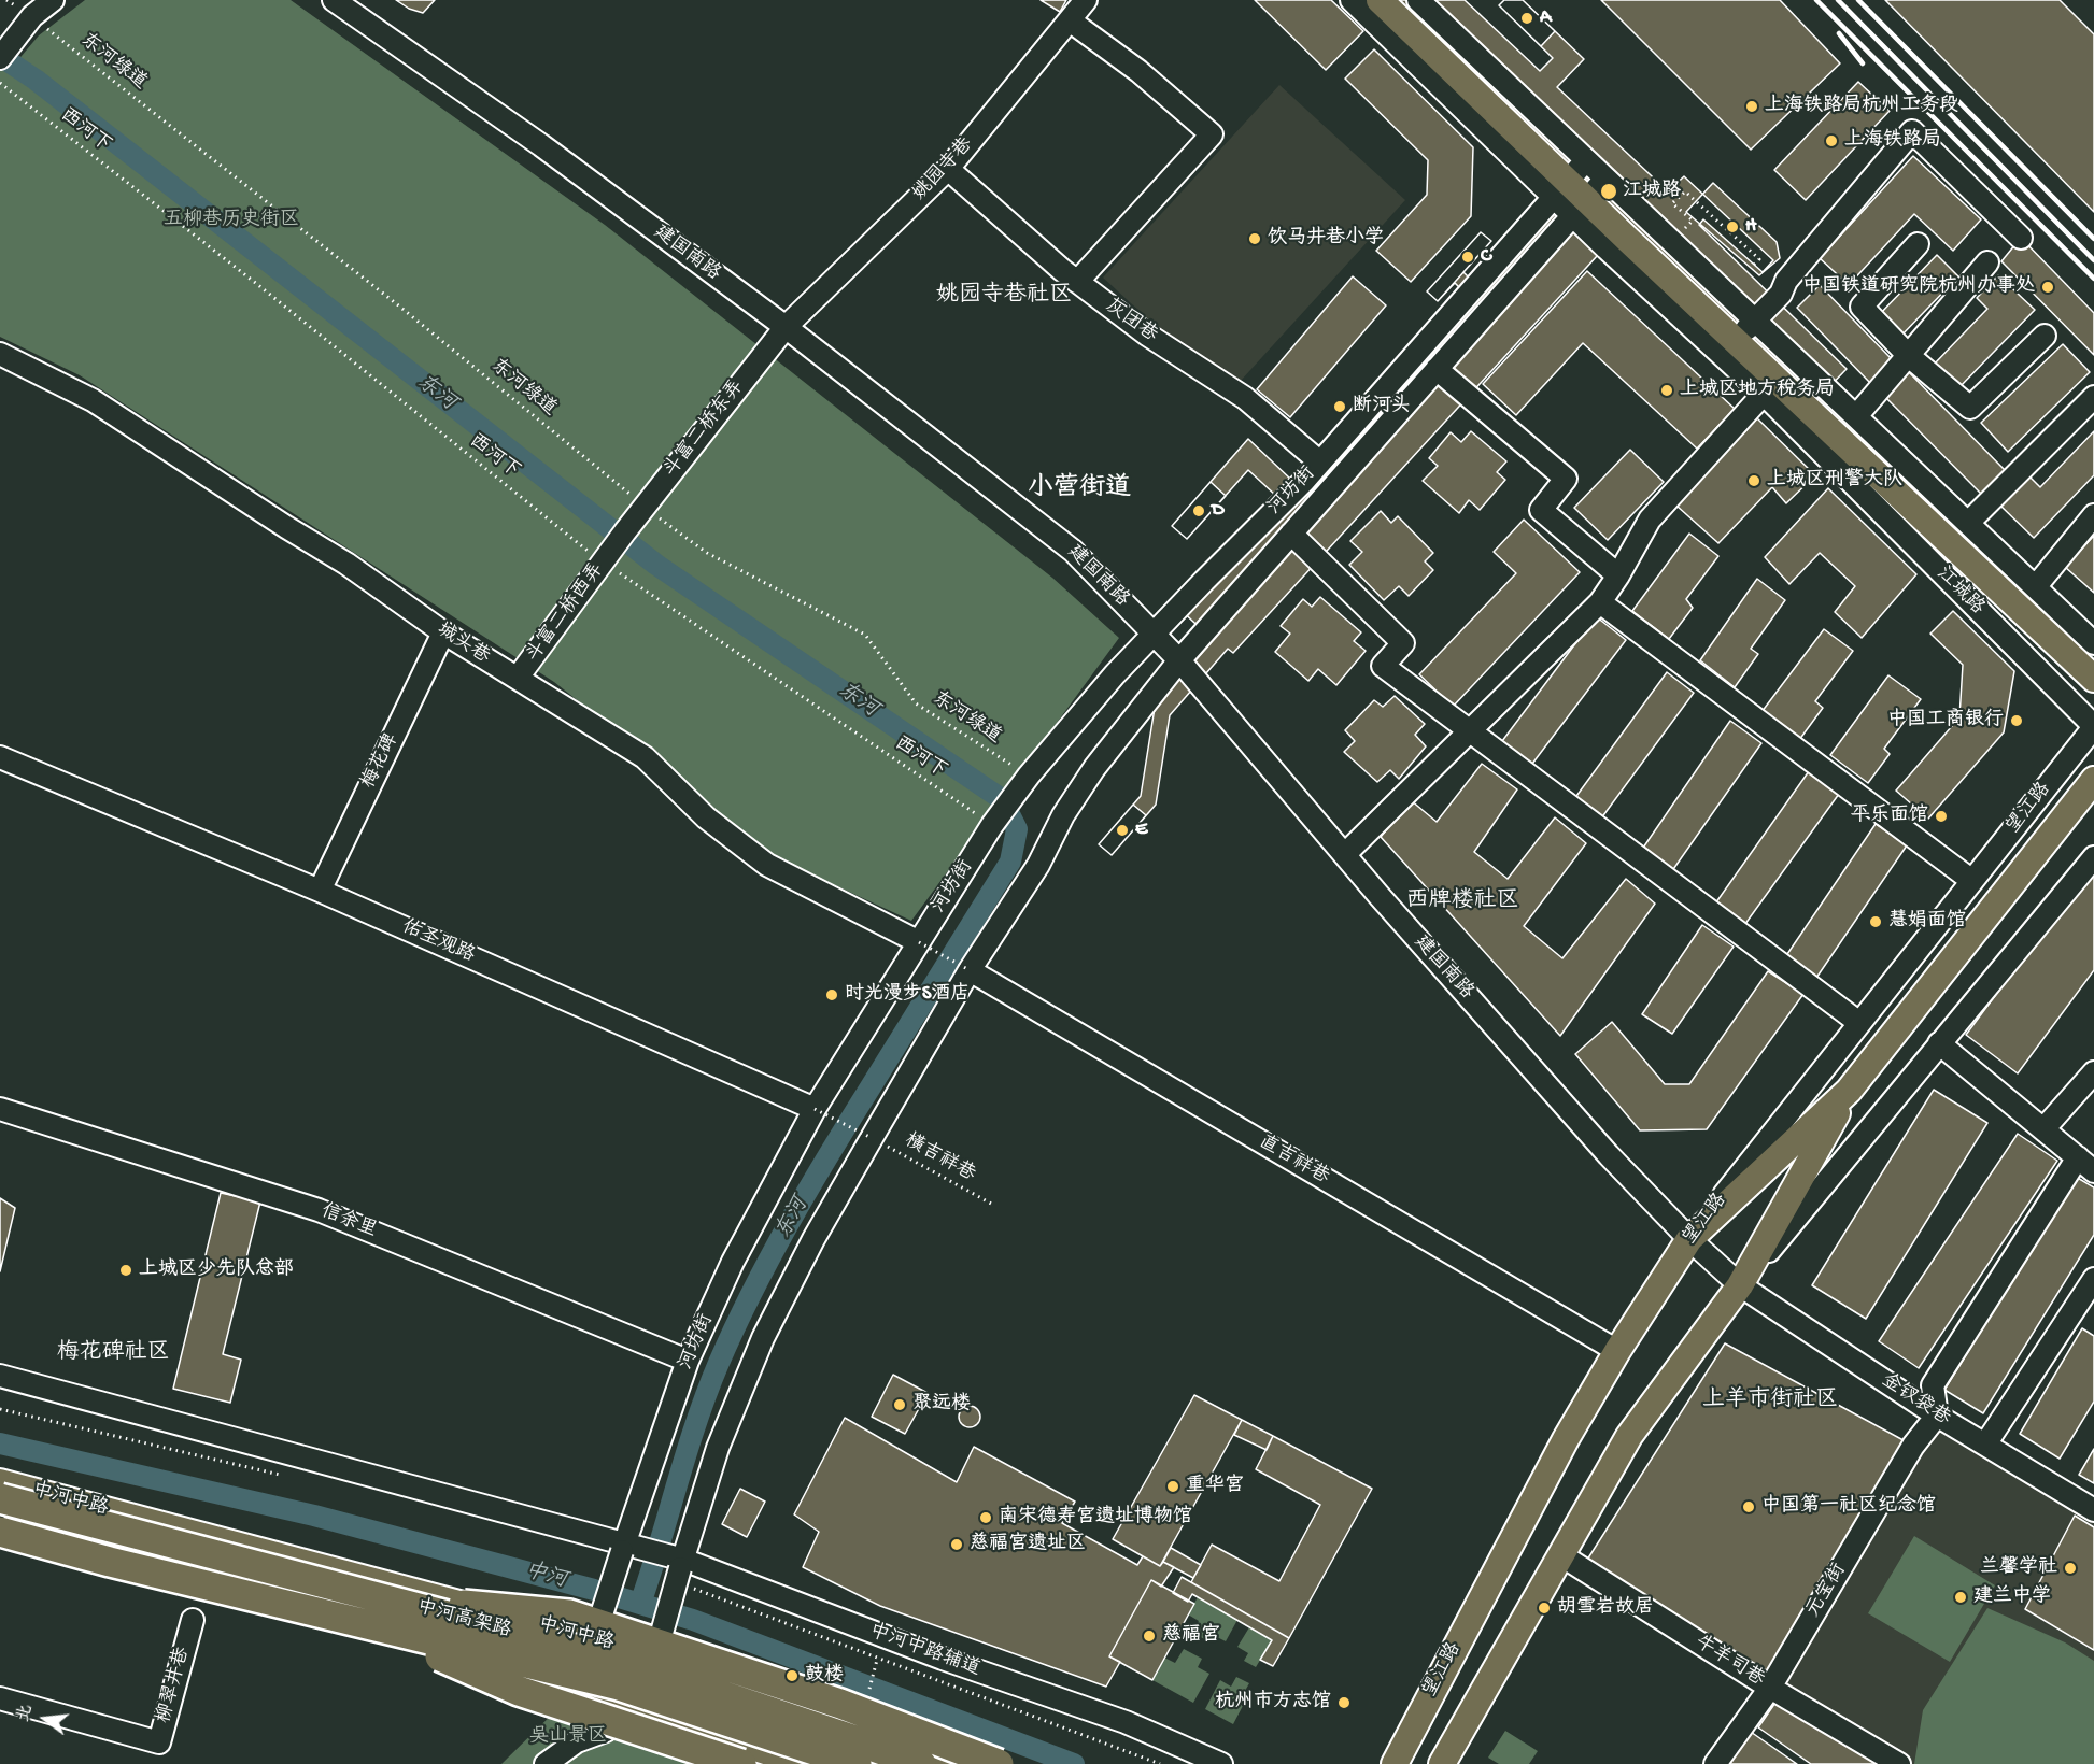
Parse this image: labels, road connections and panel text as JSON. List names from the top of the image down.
{
  "streets": {
    "highway": ["中河高架路"],
    "main road": ["江城路", "望江路", "中河中路"],
    "street": [
      "姚园寺巷",
      "建国南路",
      "灰团巷",
      "斗富二桥东弄",
      "河坊街",
      "斗富二桥西弄",
      "城头巷",
      "梅花碑",
      "佑圣观路",
      "直吉祥巷",
      "信余里",
      "金钗袋巷",
      "元宝街",
      "中河中路辅道",
      "牛羊司巷",
      "柳翠井巷"
    ],
    "path": ["东河绿道", "西河下", "横吉祥巷"]
  },
  "crossings": [
    ["东河绿道", "斗富二桥东弄"],
    ["东河绿道", "河坊街"],
    ["西河下", "斗富二桥东弄"],
    ["西河下", "河坊街"],
    ["西河下", "斗富二桥西弄"],
    ["姚园寺巷", "建国南路"],
    ["姚园寺巷", "灰团巷"],
    ["姚园寺巷", "斗富二桥东弄"],
    ["建国南路", "斗富二桥东弄"],
    ["建国南路", "河坊街"],
    ["建国南路", "望江路"],
    ["建国南路", "金钗袋巷"],
    ["灰团巷", "河坊街"],
    ["斗富二桥东弄", "斗富二桥西弄"],
    ["河坊街", "江城路"],
    ["河坊街", "城头巷"],
    ["河坊街", "佑圣观路"],
    ["河坊街", "横吉祥巷"],
    ["河坊街", "直吉祥巷"],
    ["河坊街", "信余里"],
    ["河坊街", "中河中路"],
    ["河坊街", "中河中路辅道"],
    ["江城路", "望江路"],
    ["斗富二桥西弄", "城头巷"],
    ["城头巷", "梅花碑"],
    ["梅花碑", "佑圣观路"],
    ["望江路", "直吉祥巷"],
    ["金钗袋巷", "元宝街"],
    ["元宝街", "牛羊司巷"]
  ],
  "districts": [
    "姚园寺巷社区",
    "小营街道",
    "西牌楼社区",
    "梅花碑社区",
    "上羊市街社区"
  ],
  "water": ["东河", "中河"],
  "parks": ["五柳巷历史街区", "吴山景区"],
  "places": [
    "A",
    "上海铁路局杭州工务段",
    "上海铁路局",
    "江城路",
    "H",
    "饮马井巷小学",
    "C",
    "中国铁道研究院杭州办事处",
    "上城区地方税务局",
    "断河头",
    "上城区刑警大队",
    "D",
    "中国工商银行",
    "平乐面馆",
    "E",
    "慧娟面馆",
    "时光漫步S酒店",
    "上城区少先队总部",
    "聚远楼",
    "重华宫",
    "中国第一社区纪念馆",
    "南宋德寿宫遗址博物馆",
    "慈福宫遗址区",
    "兰馨学社",
    "建兰中学",
    "胡雪岩故居",
    "慈福宫",
    "鼓楼",
    "杭州市方志馆"
  ],
  "north": "left"
}
